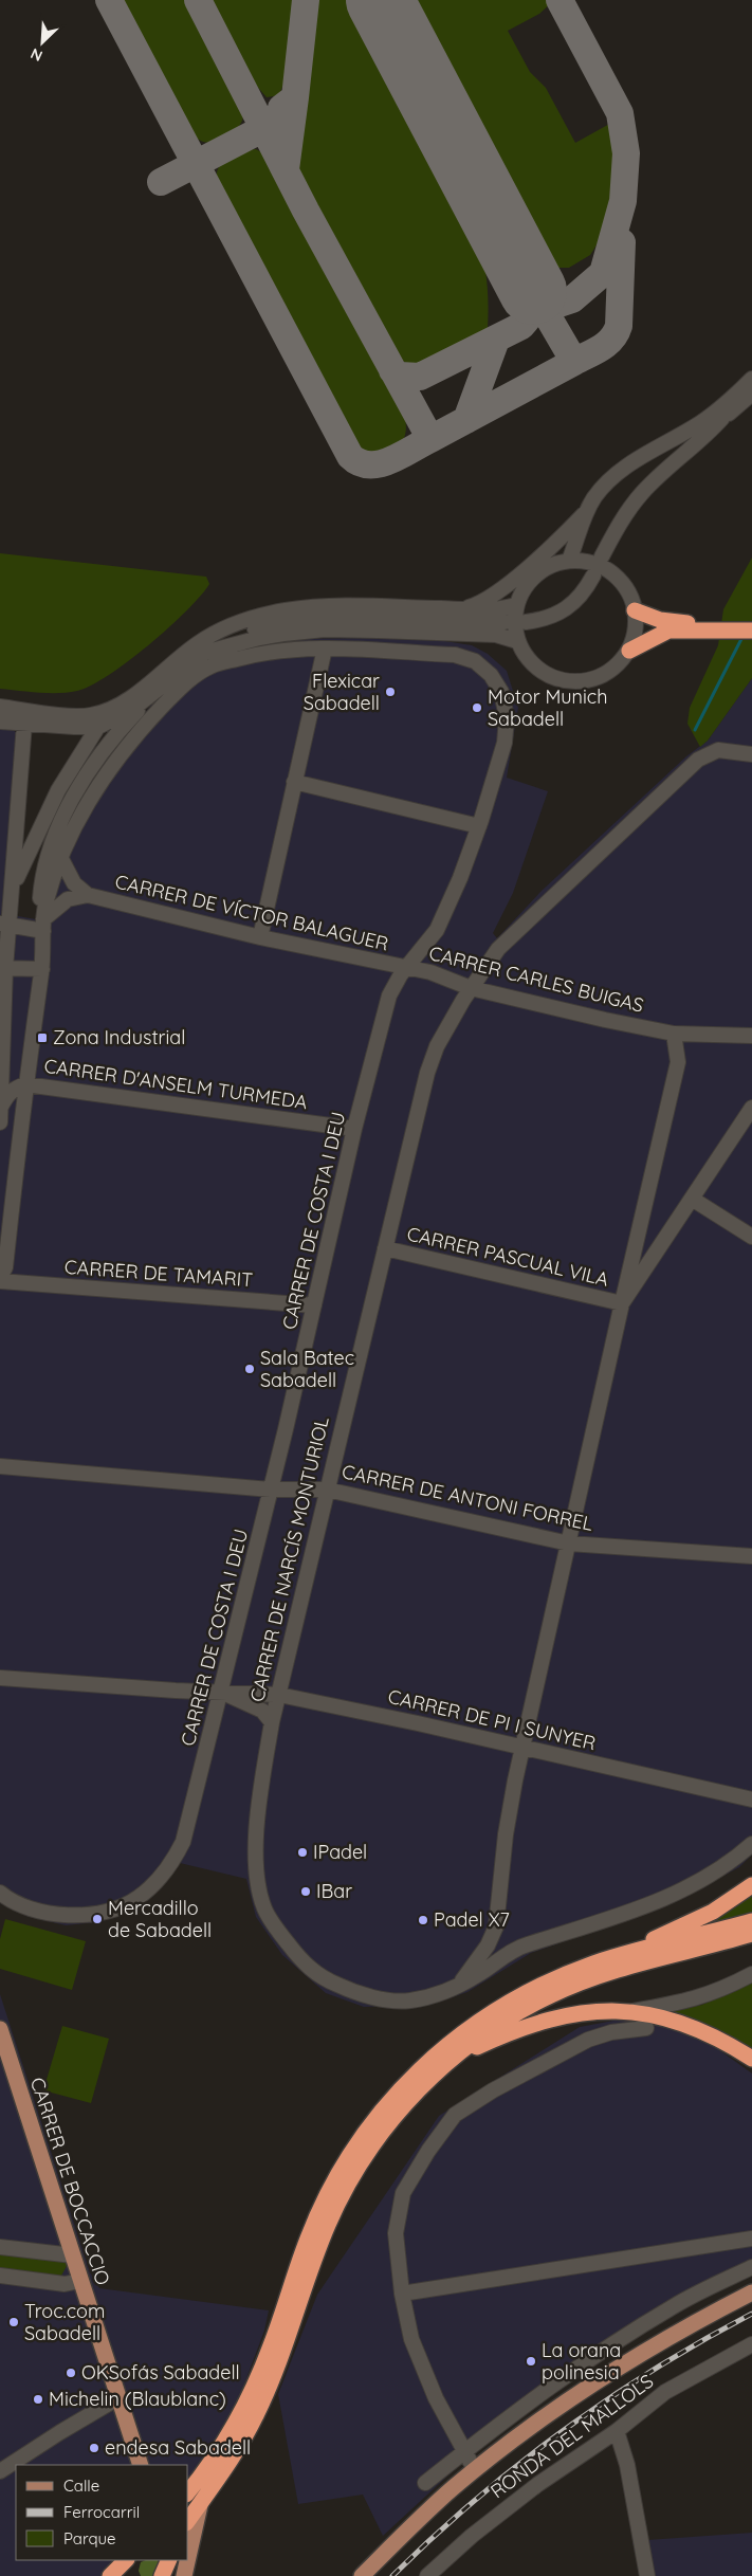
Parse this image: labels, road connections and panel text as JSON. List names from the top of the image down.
{
  "streets": {
    "main road": ["CARRER DE BOCCACCIO"],
    "street": [
      "CARRER DE VÍCTOR BALAGUER",
      "CARRER CARLES BUIGAS",
      "CARRER D'ANSELM TURMEDA",
      "CARRER DE COSTA I DEU",
      "CARRER PASCUAL VILA",
      "CARRER DE TAMARIT",
      "CARRER DE ANTONI FORREL",
      "CARRER DE NARCÍS MONTURIOL",
      "CARRER DE PI I SUNYER",
      "RONDA DEL MALLOLS"
    ]
  },
  "crossings": [
    ["CARRER DE VÍCTOR BALAGUER", "CARRER CARLES BUIGAS"],
    ["CARRER DE VÍCTOR BALAGUER", "CARRER DE COSTA I DEU"],
    ["CARRER CARLES BUIGAS", "CARRER DE COSTA I DEU"],
    ["CARRER CARLES BUIGAS", "CARRER DE NARCÍS MONTURIOL"],
    ["CARRER D'ANSELM TURMEDA", "CARRER DE COSTA I DEU"],
    ["CARRER DE COSTA I DEU", "CARRER DE TAMARIT"],
    ["CARRER DE COSTA I DEU", "CARRER DE ANTONI FORREL"],
    ["CARRER DE COSTA I DEU", "CARRER DE PI I SUNYER"],
    ["CARRER PASCUAL VILA", "CARRER DE NARCÍS MONTURIOL"],
    ["CARRER DE ANTONI FORREL", "CARRER DE NARCÍS MONTURIOL"],
    ["CARRER DE NARCÍS MONTURIOL", "CARRER DE PI I SUNYER"]
  ],
  "places": {
    "other": [
      "Flexicar Sabadell",
      "Motor Munich Sabadell",
      "Sala Batec Sabadell",
      "IPadel",
      "IBar",
      "Mercadillo de Sabadell",
      "Padel X7",
      "Troc.com Sabadell",
      "La orana polinesia",
      "OKSofás Sabadell",
      "Michelin (Blaublanc)",
      "endesa Sabadell"
    ],
    "transit": ["Zona Industrial"]
  },
  "legend": ["Calle", "Ferrocarril", "Parque"],
  "north": "bottom left"
}
